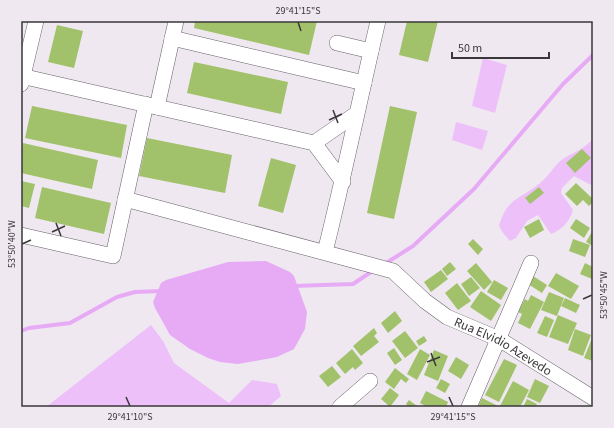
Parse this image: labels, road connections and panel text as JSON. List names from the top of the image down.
{
  "streets": {
    "street": ["Rua Elvidio Azevedo"]
  },
  "scale_bar": "50 m",
  "coordinates": [
    "29°41'15\"S",
    "53°50'40\"W",
    "53°50'45\"W",
    "29°41'10\"S"
  ]
}
